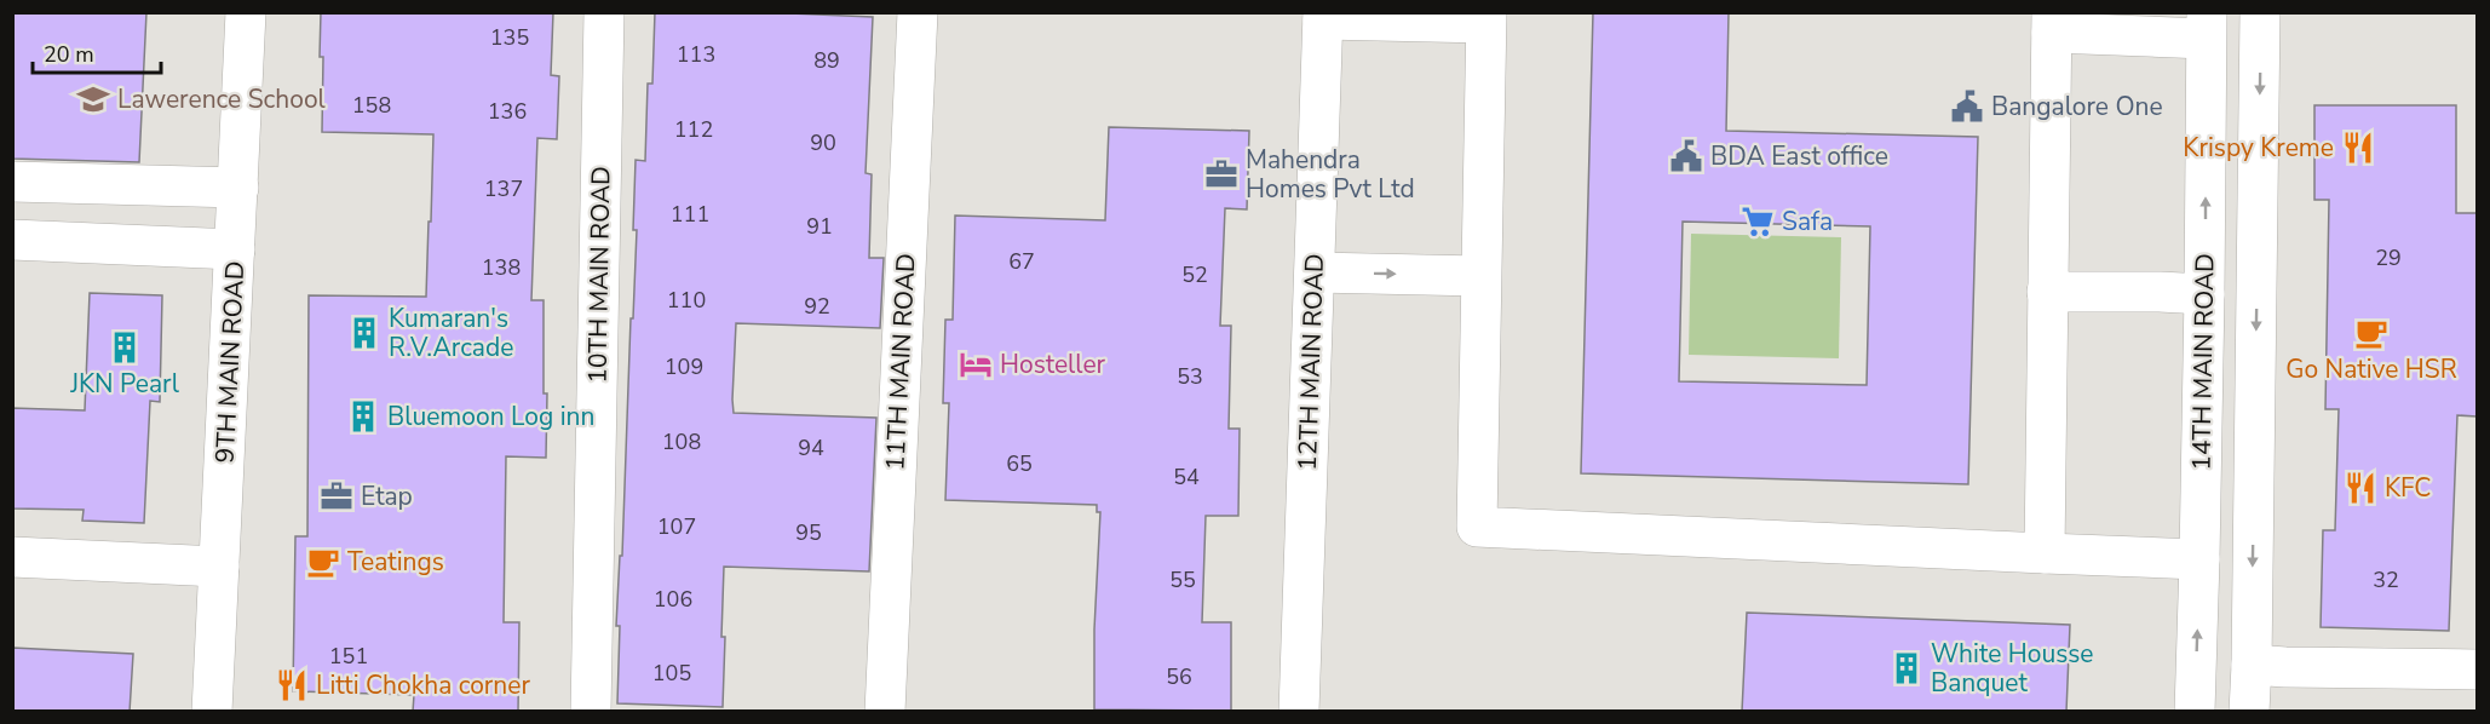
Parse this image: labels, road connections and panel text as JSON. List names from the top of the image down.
{
  "streets": {
    "street": [
      "10TH MAIN ROAD",
      "9TH MAIN ROAD",
      "11TH MAIN ROAD",
      "12TH MAIN ROAD",
      "14TH MAIN ROAD"
    ]
  },
  "places": {
    "school or university": ["Lawerence School"],
    "public building": ["Bangalore One", "BDA East office"],
    "restaurant": ["Krispy Kreme", "KFC", "Litti Chokha corner"],
    "office": ["Mahendra Homes Pvt Ltd", "Etap"],
    "supermarket": ["Safa"],
    "building": [
      "Kumaran's R.V.Arcade",
      "JKN Pearl",
      "Bluemoon Log inn",
      "White Housse Banquet"
    ],
    "cafe": ["Go Native HSR", "Teatings"],
    "hotel": ["Hosteller"]
  },
  "house_numbers": [
    "135",
    "113",
    "89",
    "158",
    "136",
    "112",
    "90",
    "137",
    "111",
    "91",
    "29",
    "67",
    "138",
    "52",
    "110",
    "92",
    "109",
    "53",
    "108",
    "94",
    "65",
    "54",
    "107",
    "95",
    "55",
    "32",
    "106",
    "151",
    "105",
    "56"
  ],
  "scale_bar": "20 m"
}
